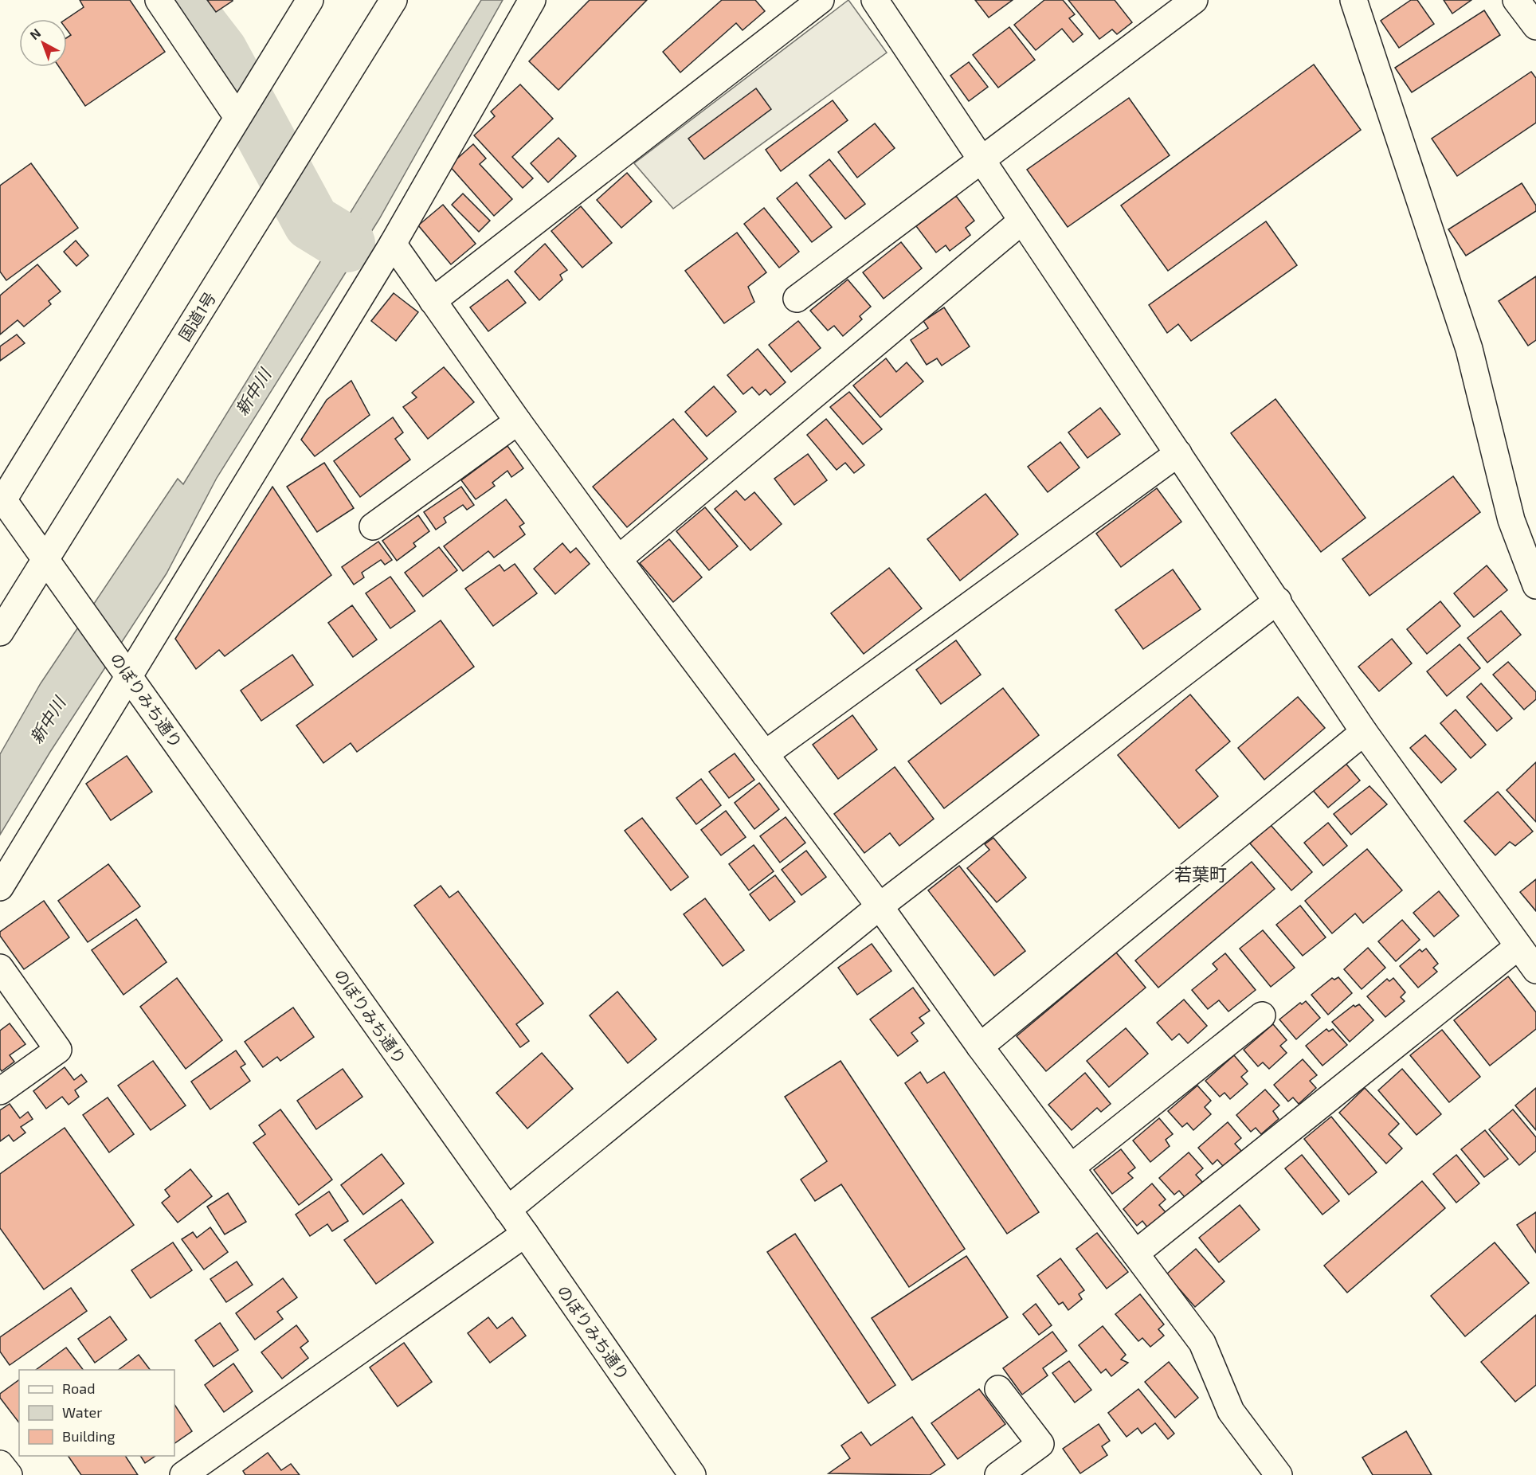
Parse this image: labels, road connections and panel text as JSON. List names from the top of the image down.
{
  "streets": {
    "main road": ["国道1号", "のぼりみち通り"]
  },
  "crossings": [
    ["国道1号", "のぼりみち通り"]
  ],
  "districts": ["若葉町"],
  "water": ["新中川"],
  "legend": ["Road", "Water", "Building"],
  "north": "top left"
}
